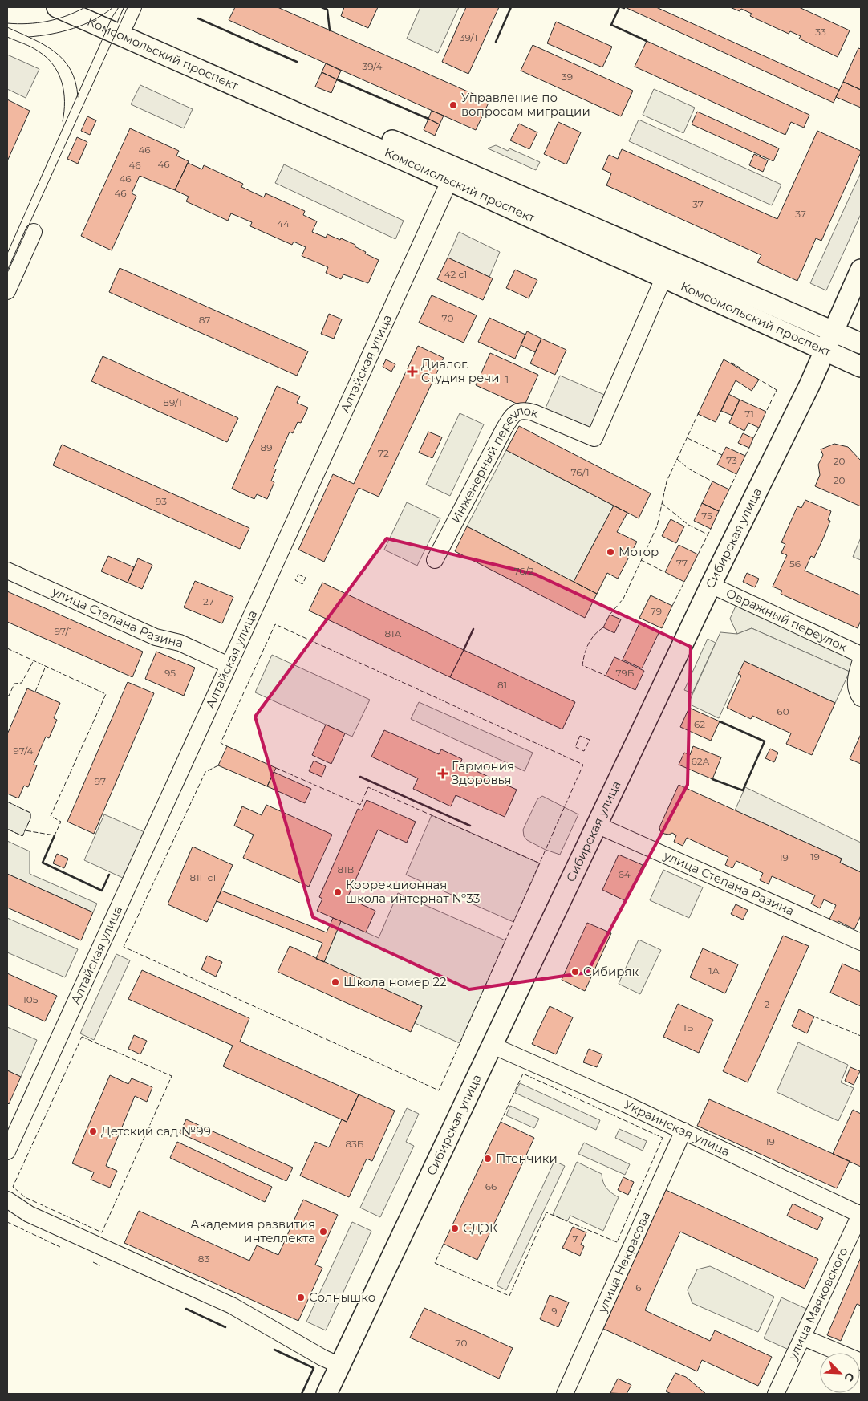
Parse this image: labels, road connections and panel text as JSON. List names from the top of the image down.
{
  "streets": {
    "main road": ["Комсомольский проспект", "Сибирская улица"],
    "street": [
      "Алтайская улица",
      "Инженерный переулок",
      "улица Степана Разина",
      "Овражный переулок",
      "Украинская улица",
      "улица Некрасова",
      "улица Маяковского"
    ]
  },
  "crossings": [
    ["Комсомольский проспект", "Алтайская улица"],
    ["Комсомольский проспект", "Инженерный переулок"],
    ["Комсомольский проспект", "Сибирская улица"],
    ["Алтайская улица", "улица Степана Разина"],
    ["Сибирская улица", "улица Степана Разина"],
    ["Сибирская улица", "Овражный переулок"],
    ["Сибирская улица", "Украинская улица"],
    ["Украинская улица", "улица Некрасова"],
    ["Украинская улица", "улица Маяковского"]
  ],
  "places": {
    "other": [
      "Управление по вопросам миграции",
      "Мотор",
      "Коррекционная школа-интернат №33",
      "Сибиряк",
      "Школа номер 22",
      "Детский сад №99",
      "Птенчики",
      "СДЭК",
      "Академия развития интеллекта",
      "Солнышко"
    ],
    "health": ["Диалог. Студия речи", "Гармония Здоровья"]
  },
  "house_numbers": [
    "33",
    "39/1",
    "39/4",
    "39",
    "46",
    "46",
    "46",
    "46",
    "46",
    "37",
    "37",
    "44",
    "42 с1",
    "70",
    "87",
    "1",
    "89/1",
    "71",
    "89",
    "72",
    "73",
    "20",
    "76/1",
    "20",
    "93",
    "75",
    "77",
    "56",
    "76/2",
    "27",
    "79",
    "97/1",
    "81А",
    "95",
    "79Б",
    "81",
    "60",
    "62",
    "97/4",
    "62А",
    "97",
    "19",
    "19",
    "81В",
    "64",
    "81Г с1",
    "1А",
    "105",
    "2",
    "1Б",
    "19",
    "83Б",
    "66",
    "7",
    "83",
    "6",
    "9",
    "70"
  ],
  "north": "bottom right"
}
